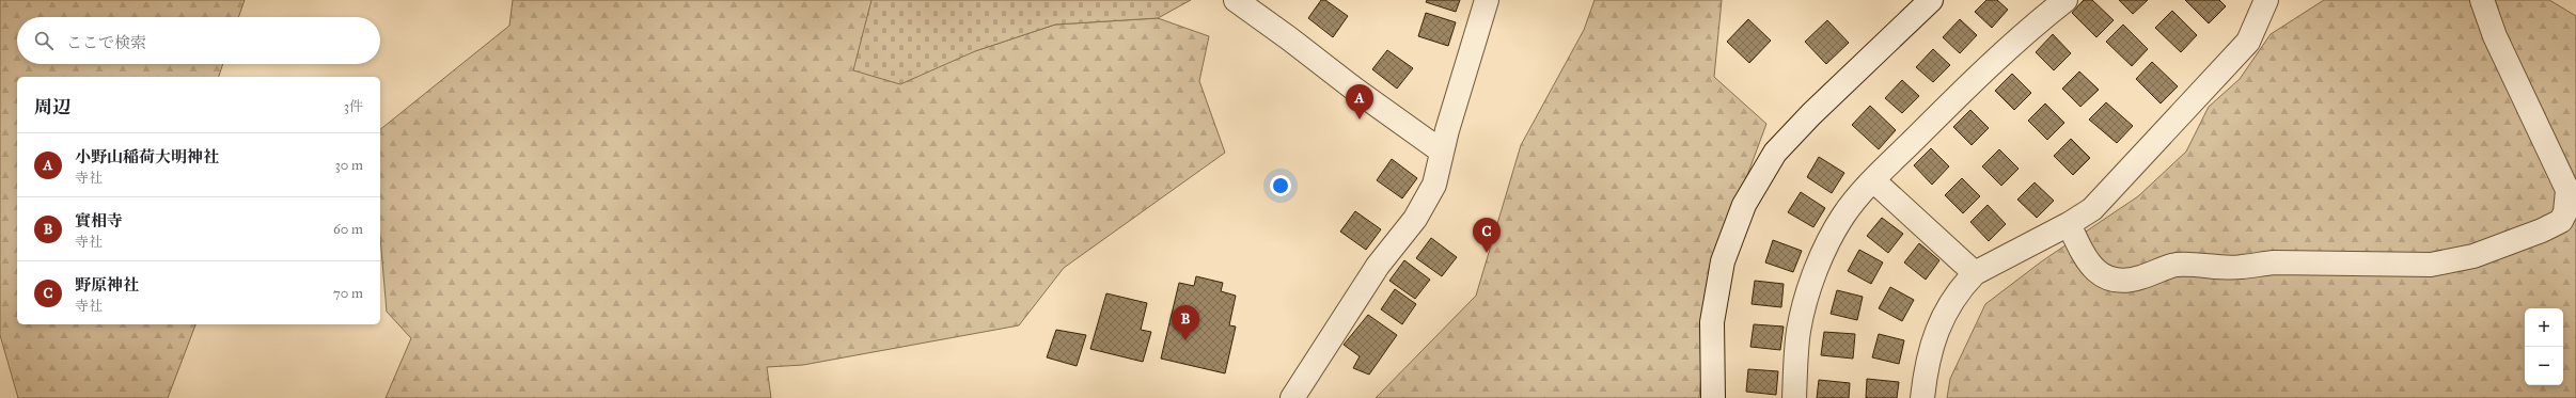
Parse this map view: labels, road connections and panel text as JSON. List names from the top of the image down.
{
  "page": {
    "search": "ここで検索",
    "heading": ["周辺", "3件"],
    "pins": ["A", "C", "B"],
    "list": [
      {
        "mark": "A",
        "name": "小野山稲荷大明神社",
        "note": "寺社",
        "value": "30 m"
      },
      {
        "mark": "B",
        "name": "實相寺",
        "note": "寺社",
        "value": "60 m"
      },
      {
        "mark": "C",
        "name": "野原神社",
        "note": "寺社",
        "value": "70 m"
      }
    ],
    "map_buttons": ["+", "−"]
  }
}
